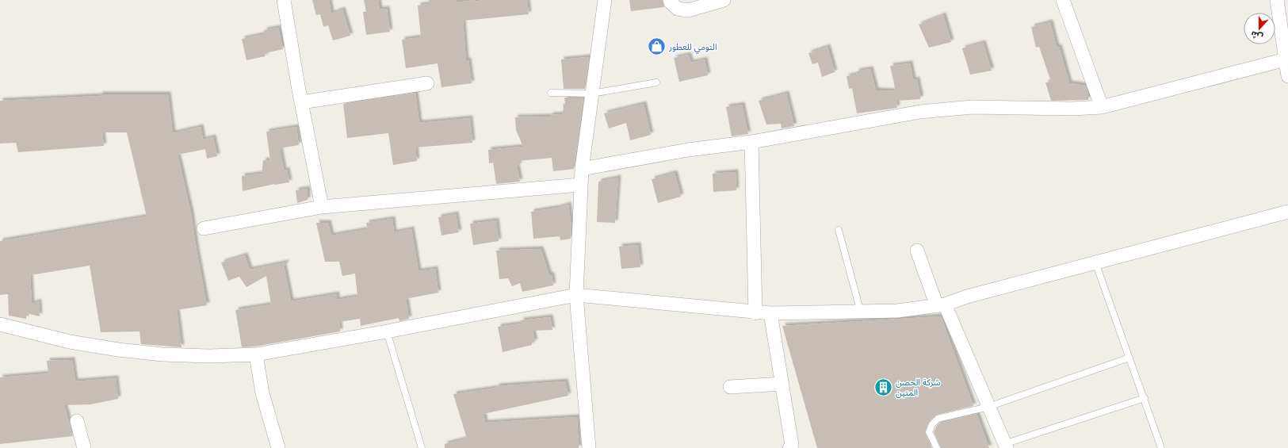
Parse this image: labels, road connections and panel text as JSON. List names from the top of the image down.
{
  "places": {
    "shop": ["التومي للعطور"],
    "building": ["شركة الحصن المتين"]
  },
  "north": "bottom"
}
